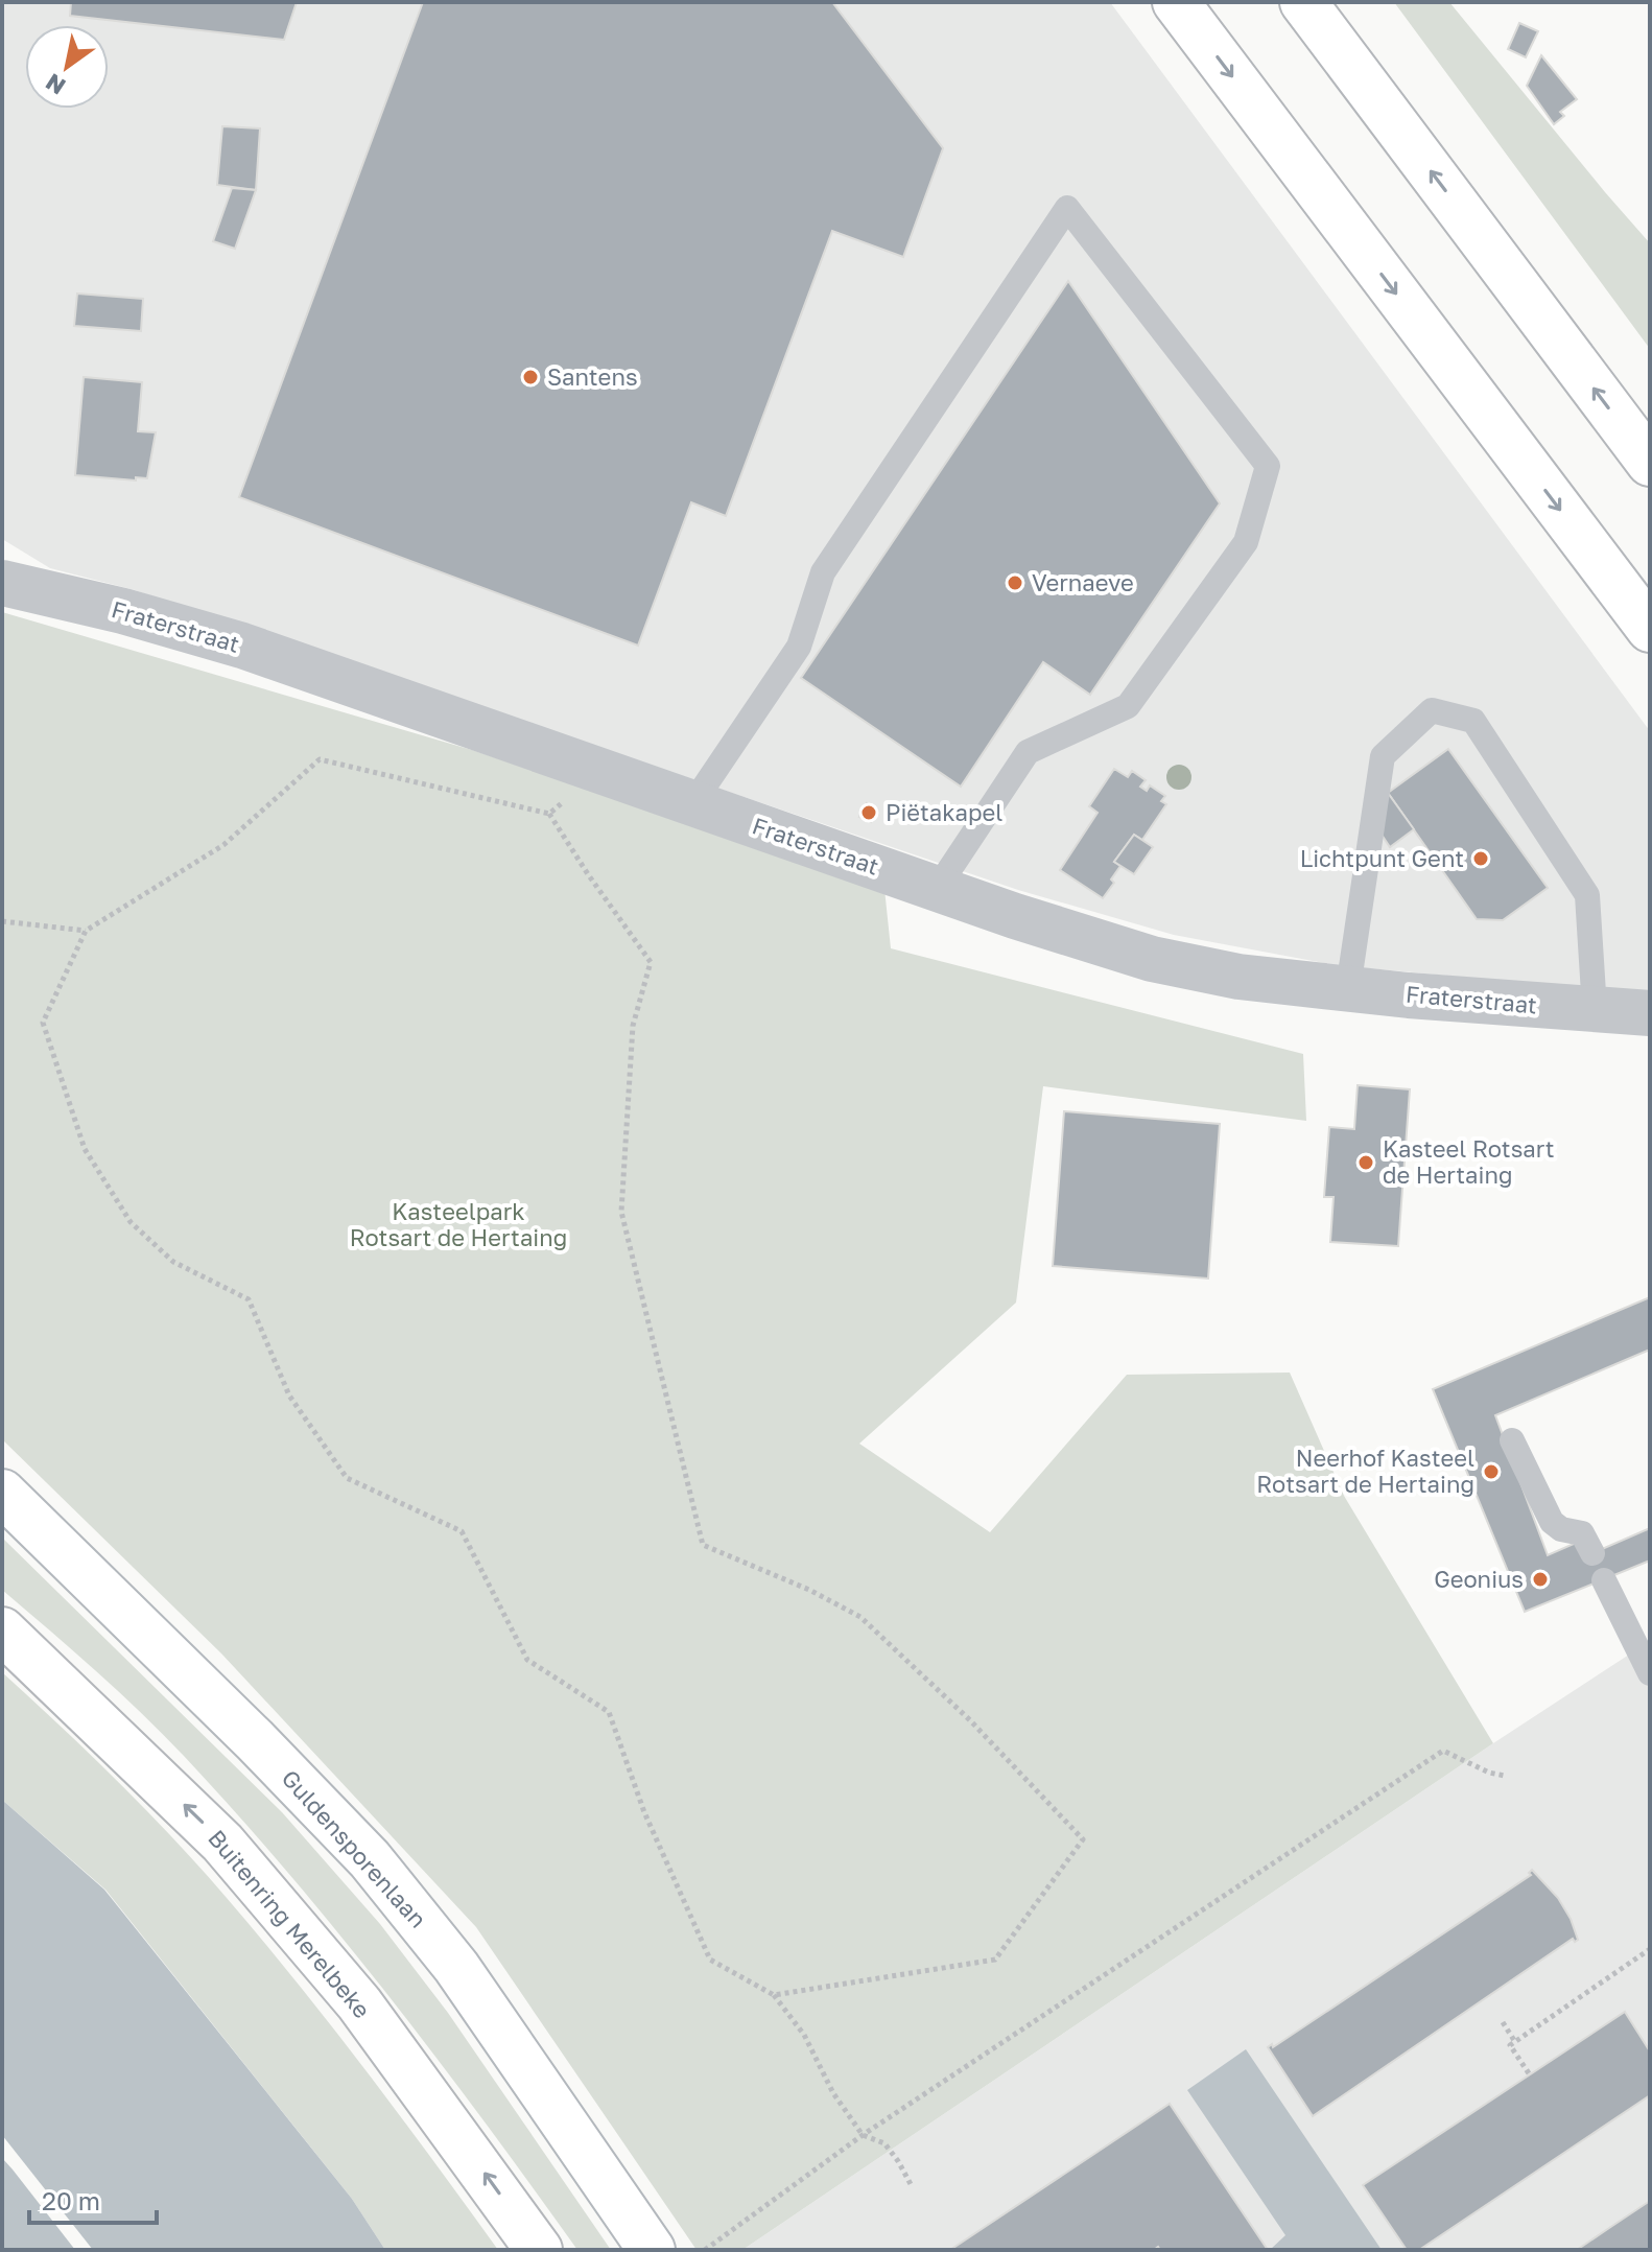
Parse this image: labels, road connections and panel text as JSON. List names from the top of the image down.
{
  "streets": {
    "main road": ["Guldensporenlaan", "Buitenring Merelbeke"],
    "street": ["Fraterstraat"]
  },
  "one_way": ["Buitenring Merelbeke"],
  "parks": ["Kasteelpark Rotsart de Hertaing"],
  "places": [
    "Santens",
    "Vernaeve",
    "Piëtakapel",
    "Lichtpunt Gent",
    "Kasteel Rotsart de Hertaing",
    "Neerhof Kasteel Rotsart de Hertaing",
    "Geonius"
  ],
  "scale_bar": "20 m",
  "north": "bottom left"
}
